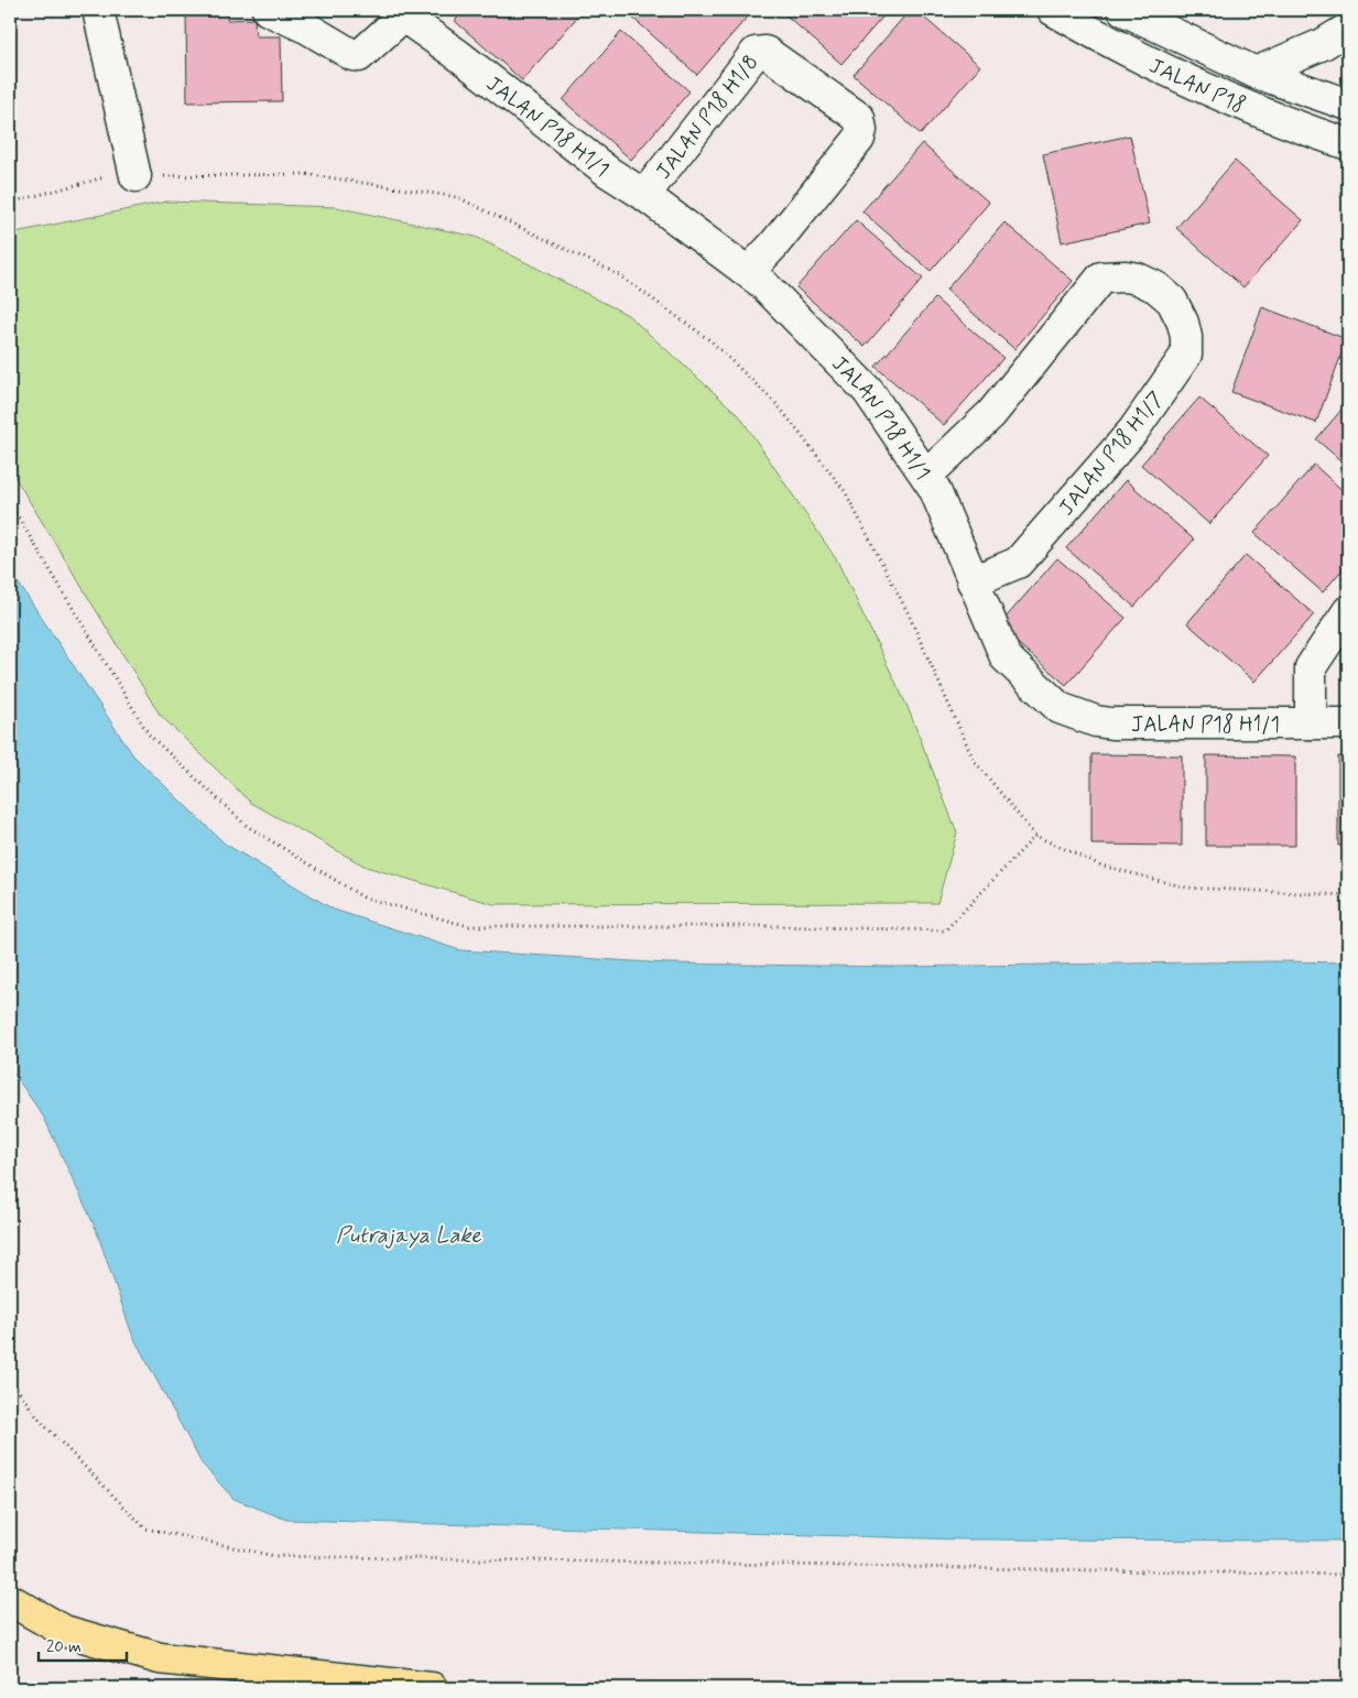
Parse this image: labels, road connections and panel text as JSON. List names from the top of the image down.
{
  "streets": {
    "street": [
      "JALAN P18",
      "JALAN P18 H1/8",
      "JALAN P18 H1/1",
      "JALAN P18 H1/7"
    ]
  },
  "crossings": [
    ["JALAN P18 H1/8", "JALAN P18 H1/1"],
    ["JALAN P18 H1/1", "JALAN P18 H1/7"]
  ],
  "water": ["Putrajaya Lake"],
  "scale_bar": "20 m"
}
